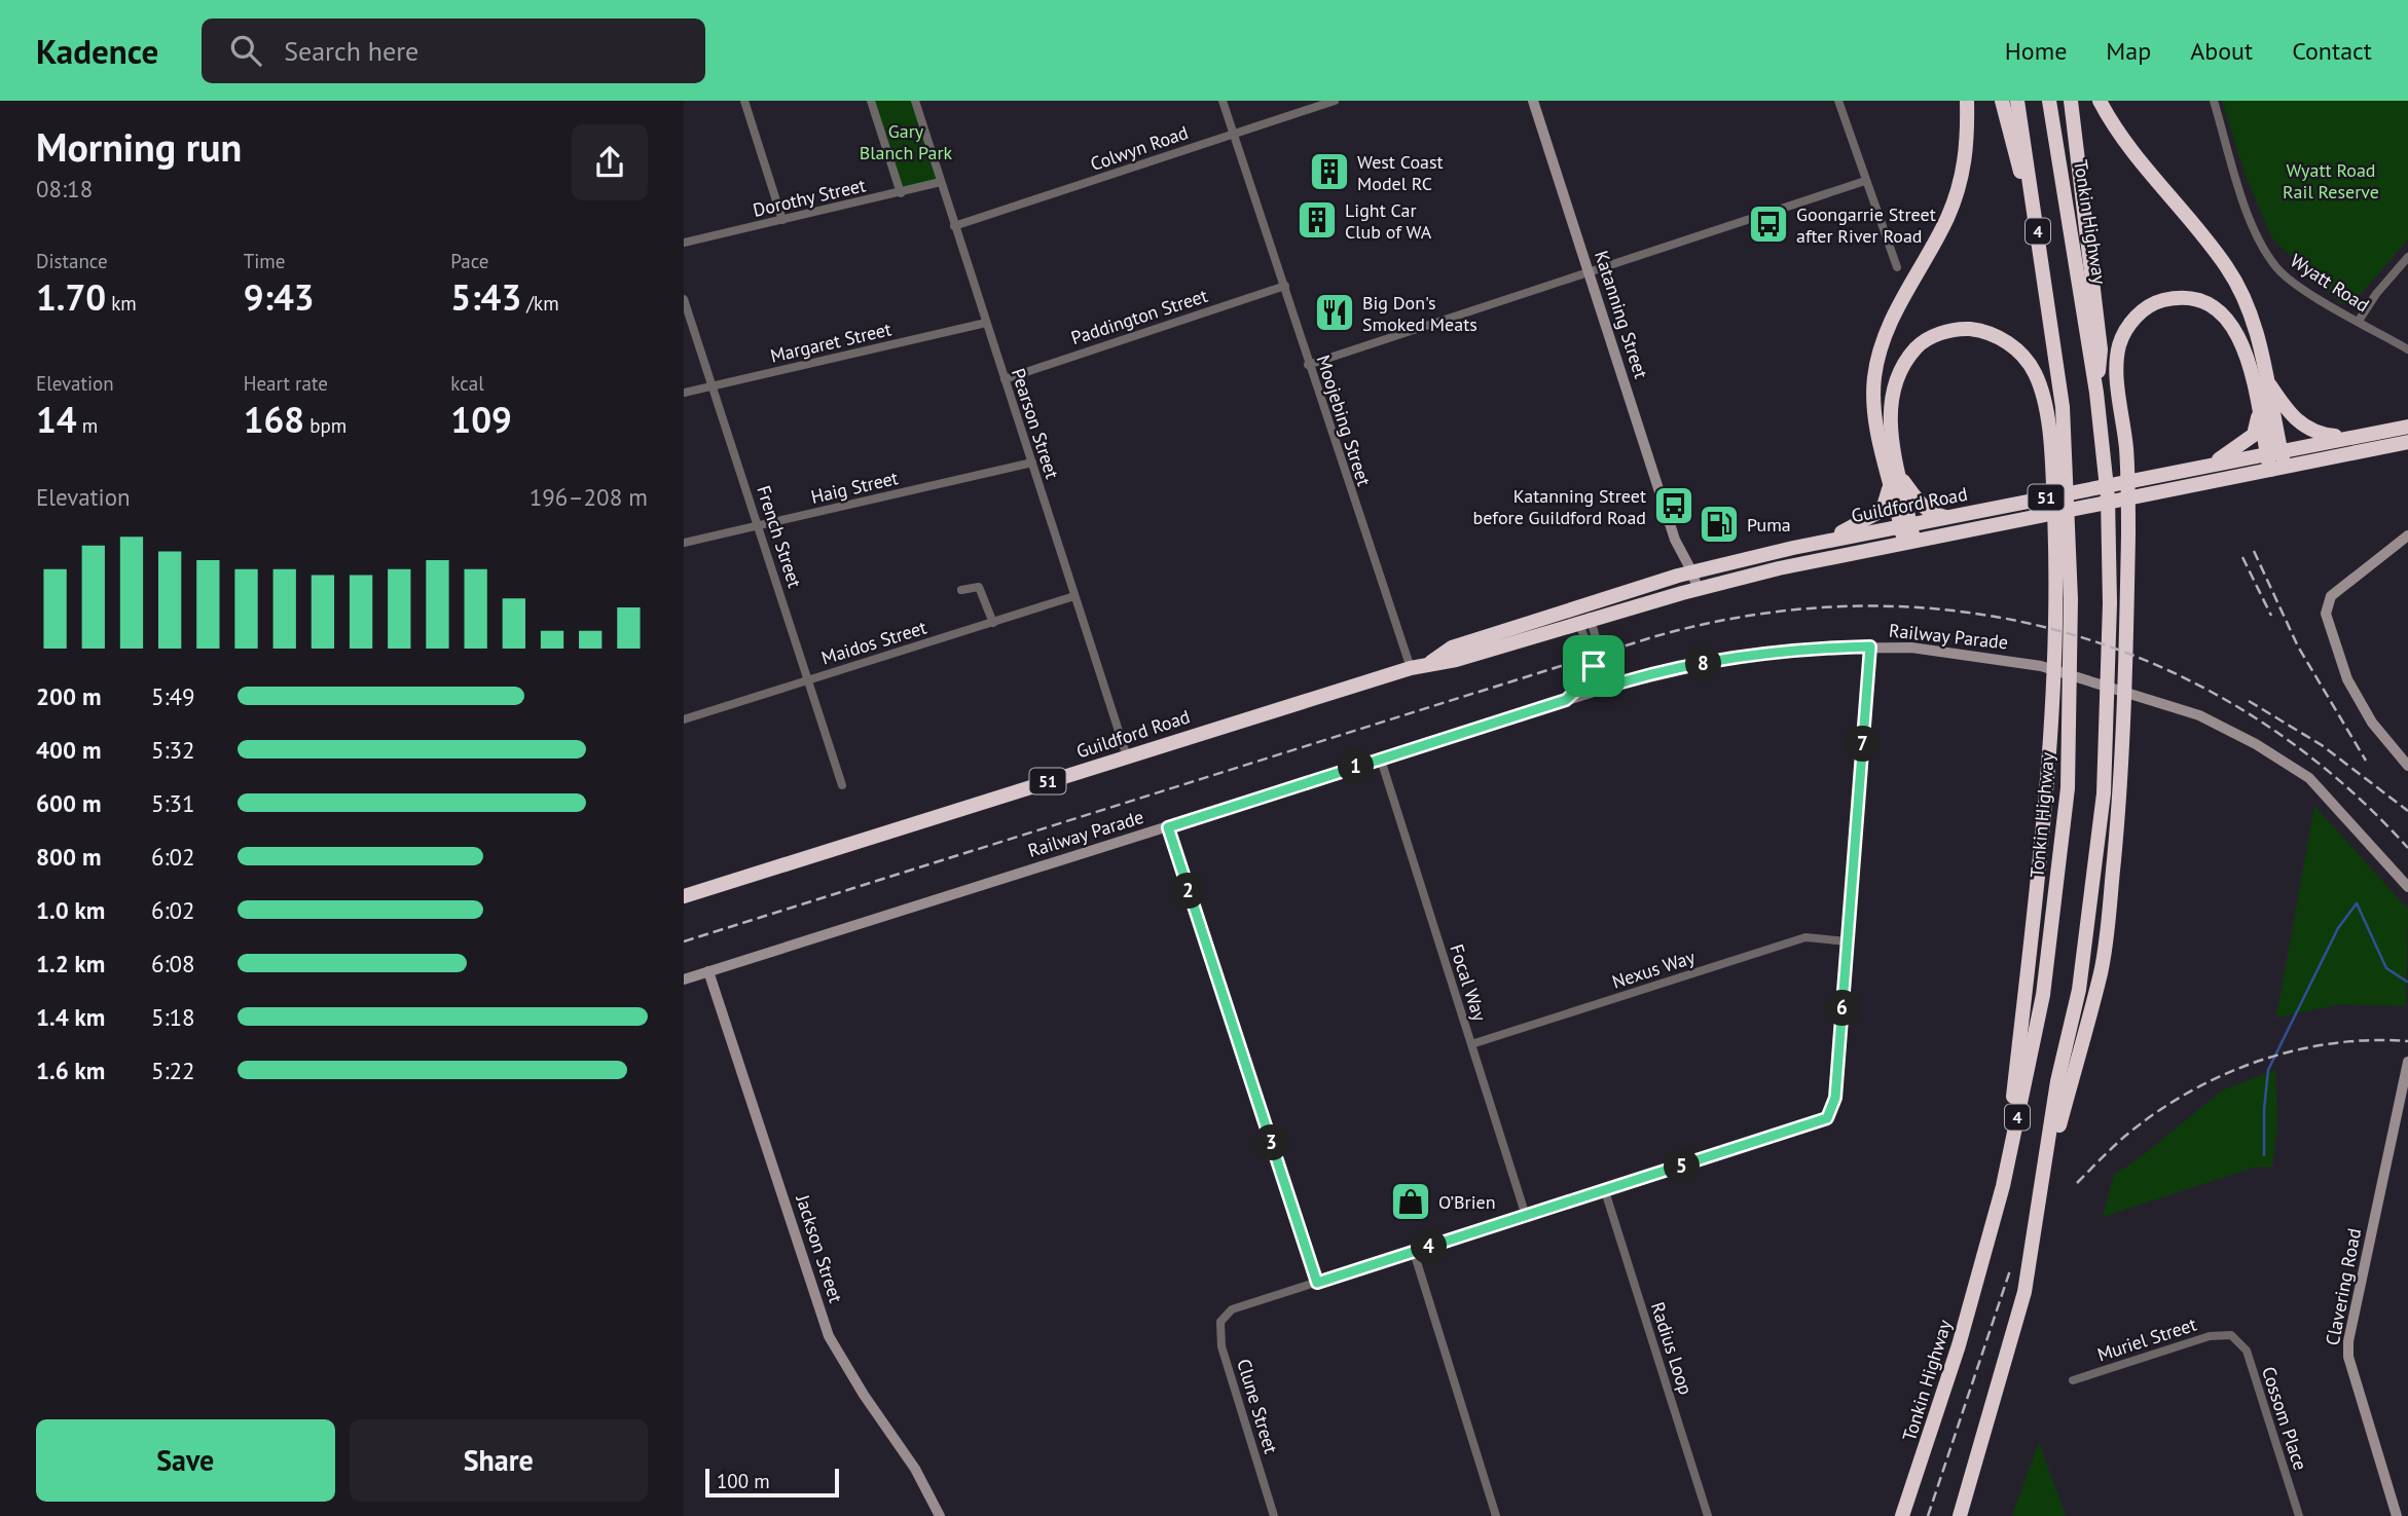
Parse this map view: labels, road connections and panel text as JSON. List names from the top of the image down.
{
  "streets": {
    "highway": [
      "Tonkin Highway",
      "4",
      "51",
      "Guildford Road"
    ],
    "street": [
      "Colwyn Road",
      "Dorothy Street",
      "Wyatt Road",
      "Katanning Street",
      "Paddington Street",
      "Margaret Street",
      "Moojebing Street",
      "Pearson Street",
      "Haig Street",
      "French Street",
      "Railway Parade",
      "Maidos Street",
      "Nexus Way",
      "Focal Way",
      "Jackson Street",
      "Clavering Road",
      "Muriel Street",
      "Radius Loop",
      "Clune Street",
      "Cossom Place"
    ]
  },
  "crossings": [
    ["Colwyn Road", "Moojebing Street"],
    ["Colwyn Road", "Pearson Street"],
    ["Dorothy Street", "Pearson Street"],
    ["Katanning Street", "Guildford Road"],
    ["Paddington Street", "Moojebing Street"],
    ["Paddington Street", "Pearson Street"],
    ["Margaret Street", "Pearson Street"],
    ["Margaret Street", "French Street"],
    ["Moojebing Street", "Guildford Road"],
    ["Pearson Street", "Haig Street"],
    ["Pearson Street", "Guildford Road"],
    ["Pearson Street", "Maidos Street"],
    ["Haig Street", "French Street"],
    ["French Street", "Maidos Street"],
    ["Railway Parade", "Focal Way"],
    ["Railway Parade", "Jackson Street"],
    ["Nexus Way", "Focal Way"],
    ["Muriel Street", "Cossom Place"]
  ],
  "parks": ["Gary Blanch Park", "Wyatt Road Rail Reserve"],
  "places": {
    "building": ["West Coast Model RC", "Light Car Club of WA"],
    "bus stop": ["Goongarrie Street after River Road", "Katanning Street before Guildford Road"],
    "restaurant": ["Big Don's Smoked Meats"],
    "fuel station": ["Puma"],
    "shop": ["O’Brien"]
  },
  "scale_bar": "100 m",
  "page": {
    "header": "Kadence",
    "search": "Search here",
    "nav": [
      "Home",
      "Map",
      "About",
      "Contact"
    ],
    "heading": ["Morning run", "08:18"],
    "stats": [
      ["Distance", "1.70 km"],
      ["Time", "9:43"],
      ["Pace", "5:43 /km"],
      ["Elevation", "14 m"],
      ["Heart rate", "168 bpm"],
      ["kcal", "109"]
    ],
    "chart": ["Elevation", "196–208 m"],
    "pins": [
      "8",
      "7",
      "1",
      "2",
      "6",
      "3",
      "5",
      "4"
    ],
    "list": [
      {
        "name": "200 m",
        "note": "5:49"
      },
      {
        "name": "400 m",
        "note": "5:32"
      },
      {
        "name": "600 m",
        "note": "5:31"
      },
      {
        "name": "800 m",
        "note": "6:02"
      },
      {
        "name": "1.0 km",
        "note": "6:02"
      },
      {
        "name": "1.2 km",
        "note": "6:08"
      },
      {
        "name": "1.4 km",
        "note": "5:18"
      },
      {
        "name": "1.6 km",
        "note": "5:22"
      }
    ],
    "buttons": ["Save", "Share"],
    "scale": "100 m"
  }
}
